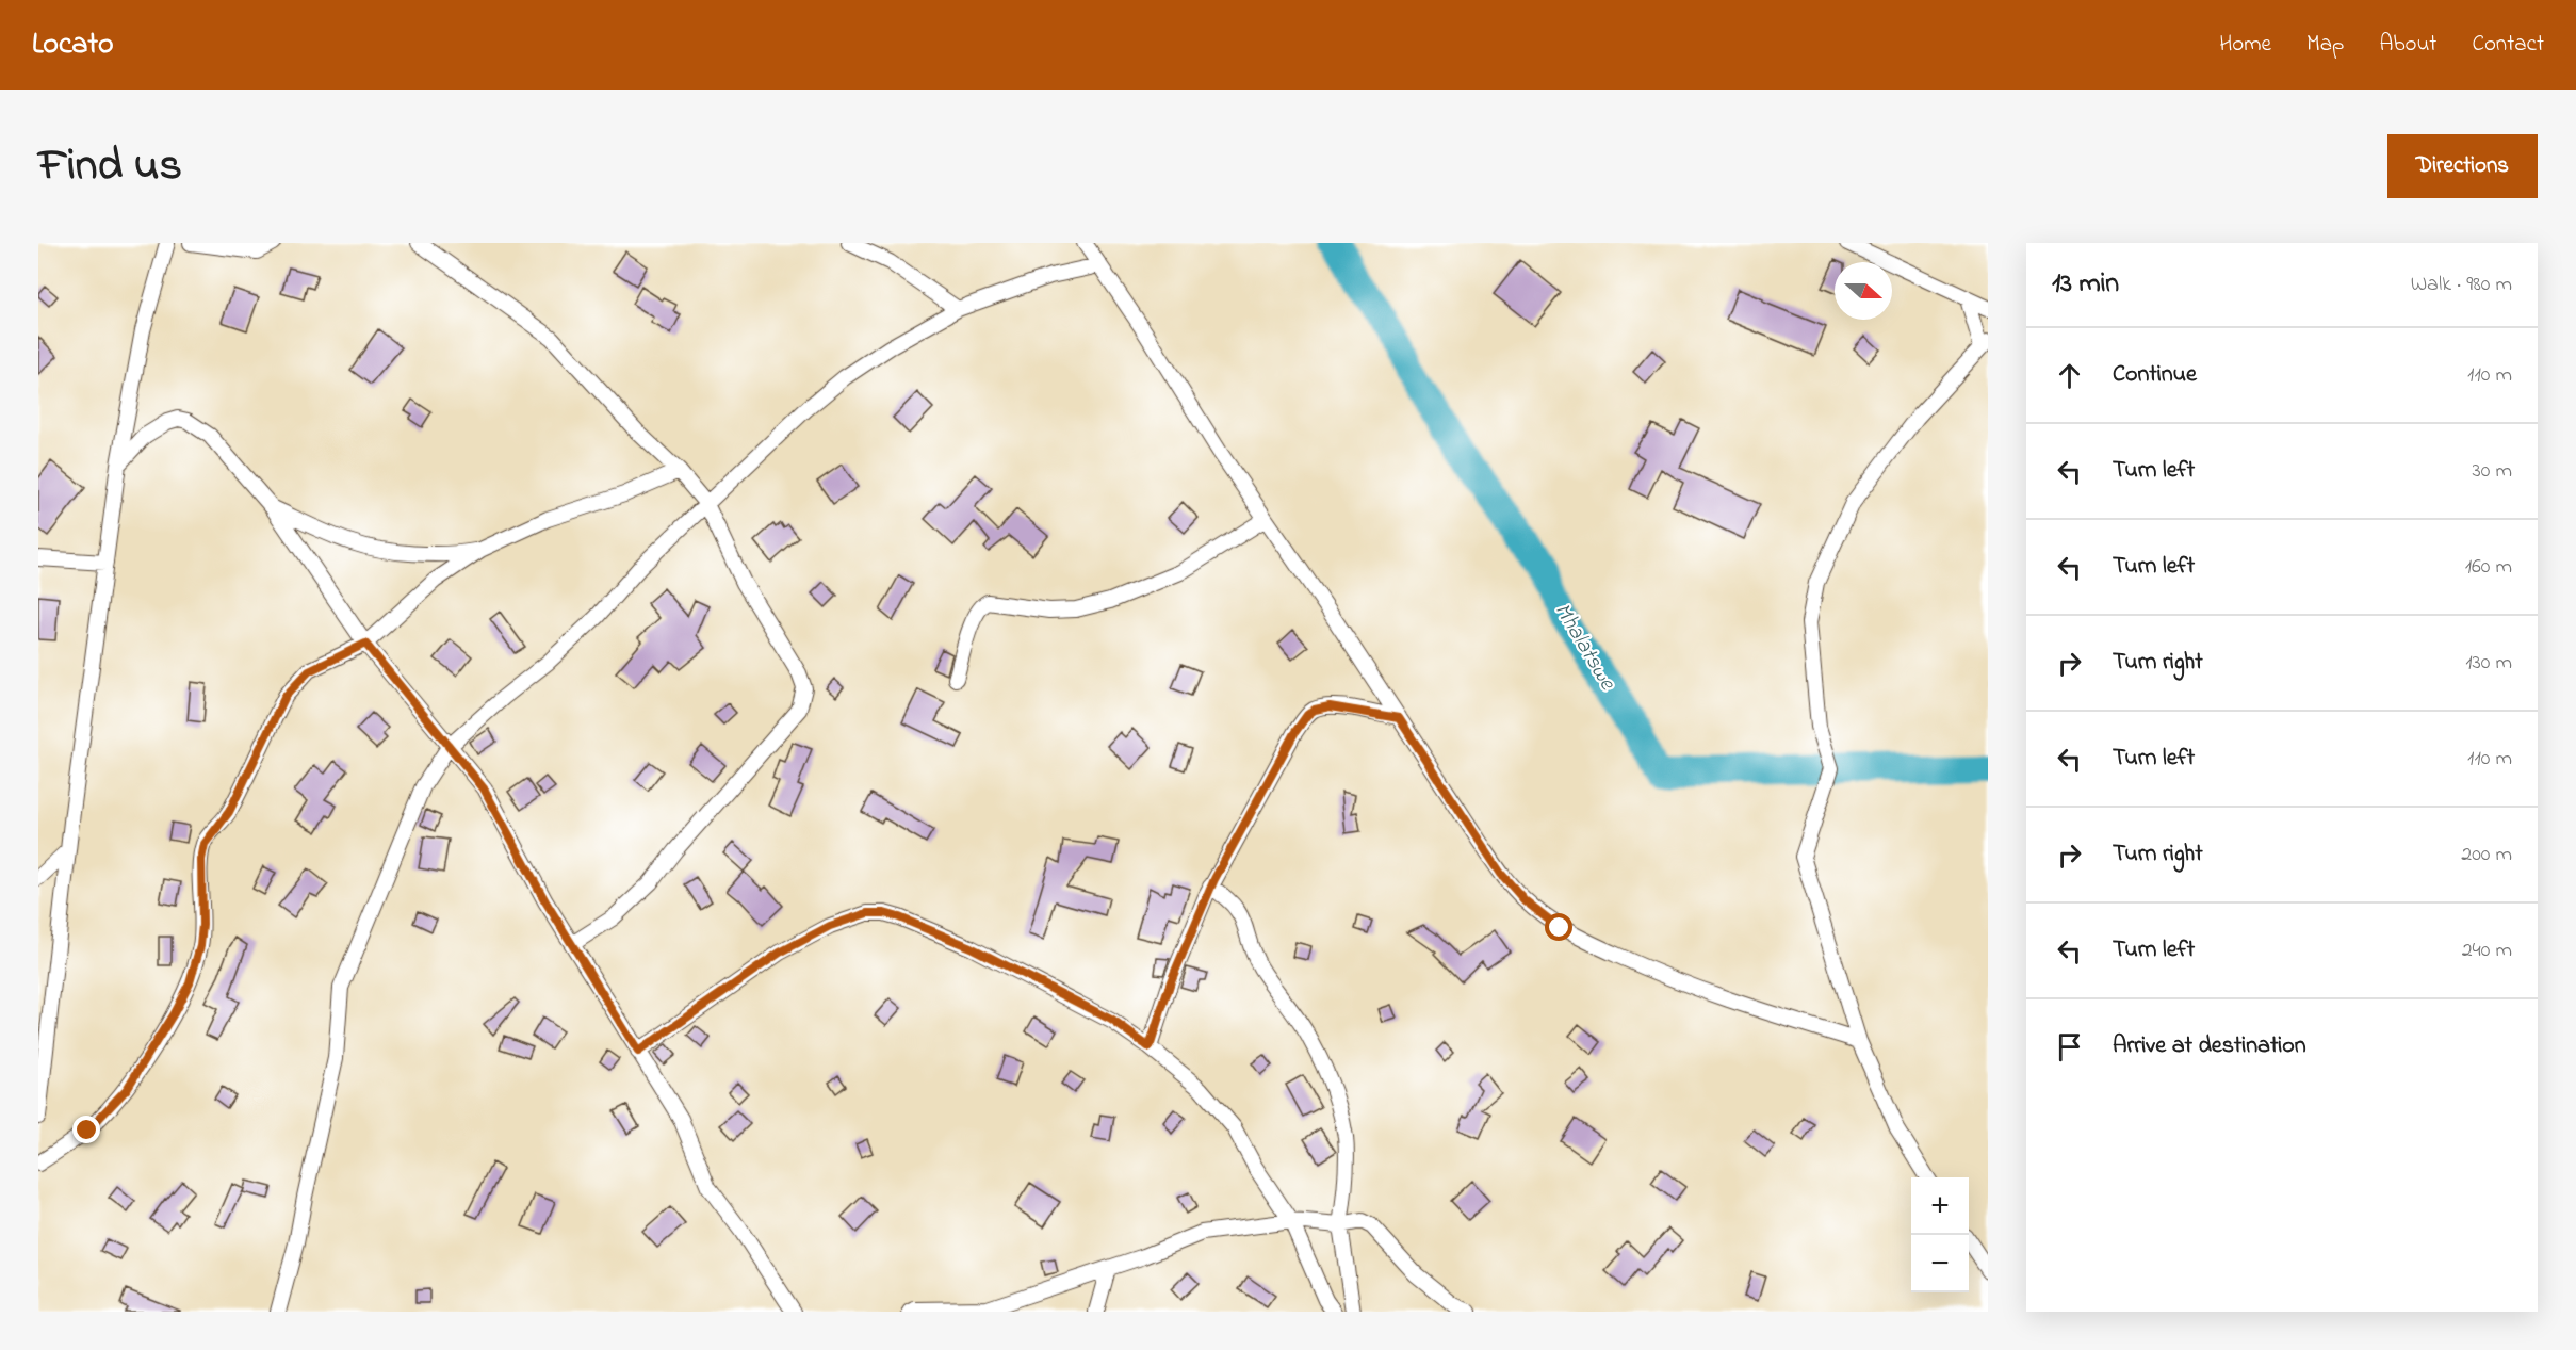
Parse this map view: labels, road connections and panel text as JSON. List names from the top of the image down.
{
  "water": ["Mhalatswe"],
  "north": "right",
  "page": {
    "header": "Locato",
    "nav": [
      "Home",
      "Map",
      "About",
      "Contact"
    ],
    "title": "Find us",
    "buttons": "Directions",
    "heading": ["13 min", "Walk · 980 m"],
    "list": [
      ["Continue", "110 m"],
      ["Turn left", "30 m"],
      ["Turn left", "160 m"],
      ["Turn right", "130 m"],
      ["Turn left", "110 m"],
      ["Turn right", "200 m"],
      ["Turn left", "240 m"],
      "Arrive at destination"
    ],
    "map_buttons": ["+", "−"]
  }
}
